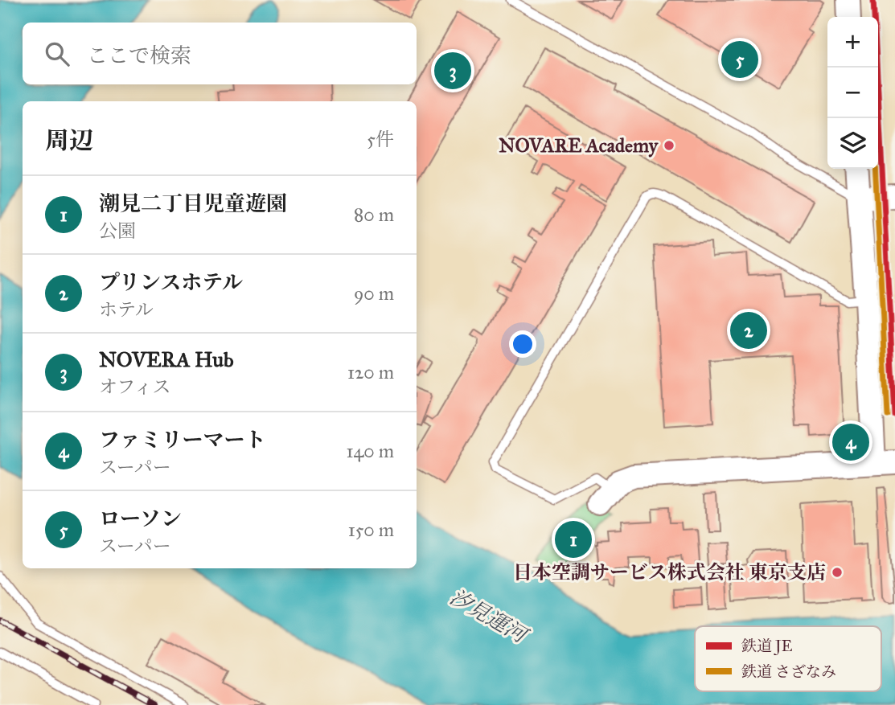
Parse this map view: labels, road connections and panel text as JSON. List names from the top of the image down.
{
  "water": ["汐見運河"],
  "places": ["NOVARE Academy", "日本空調サービス株式会社 東京支店"],
  "lines": ["rail line JE", "rail line さざなみ"],
  "legend": ["鉄道 JE", "鉄道 さざなみ"],
  "page": {
    "map_buttons": ["+", "−"],
    "search": "ここで検索",
    "pins": [
      "5",
      "3",
      "2",
      "4",
      "1"
    ],
    "heading": ["周辺", "5件"],
    "list": [
      {
        "mark": "1",
        "name": "潮見二丁目児童遊園",
        "note": "公園",
        "value": "80 m"
      },
      {
        "mark": "2",
        "name": "プリンスホテル",
        "note": "ホテル",
        "value": "90 m"
      },
      {
        "mark": "3",
        "name": "NOVERA Hub",
        "note": "オフィス",
        "value": "120 m"
      },
      {
        "mark": "4",
        "name": "ファミリーマート",
        "note": "スーパー",
        "value": "140 m"
      },
      {
        "mark": "5",
        "name": "ローソン",
        "note": "スーパー",
        "value": "150 m"
      }
    ]
  }
}
